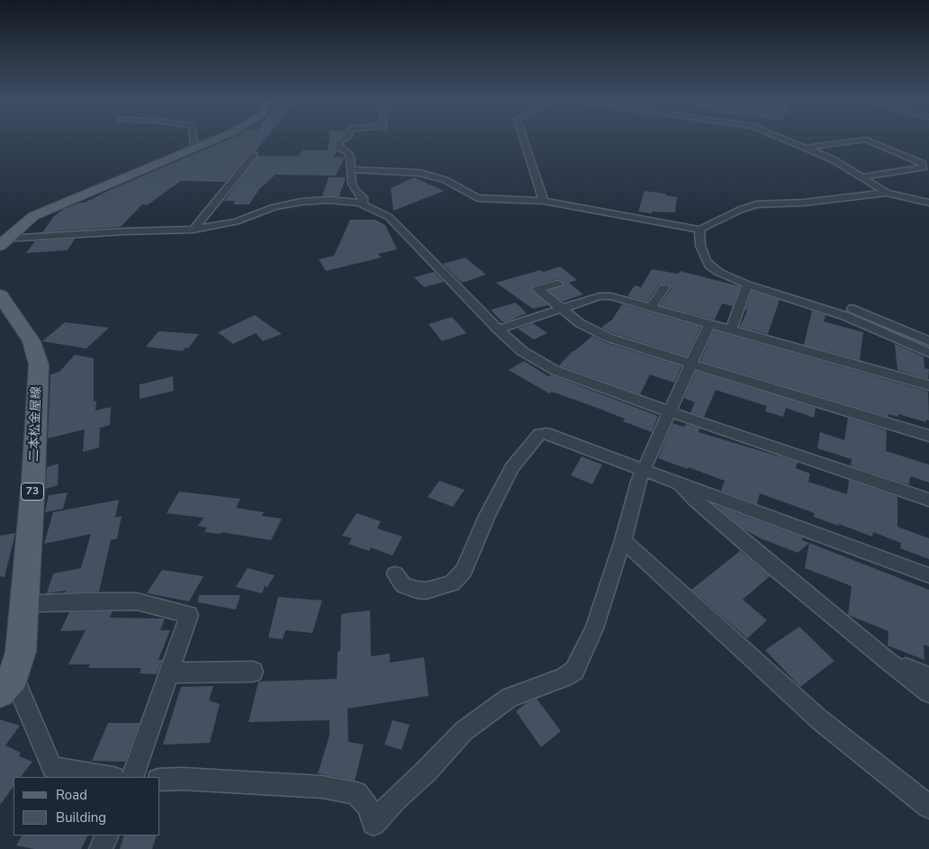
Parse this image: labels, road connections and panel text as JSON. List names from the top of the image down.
{
  "streets": {
    "main road": ["二本松金屋線", "73"]
  },
  "legend": ["Road", "Building"]
}
